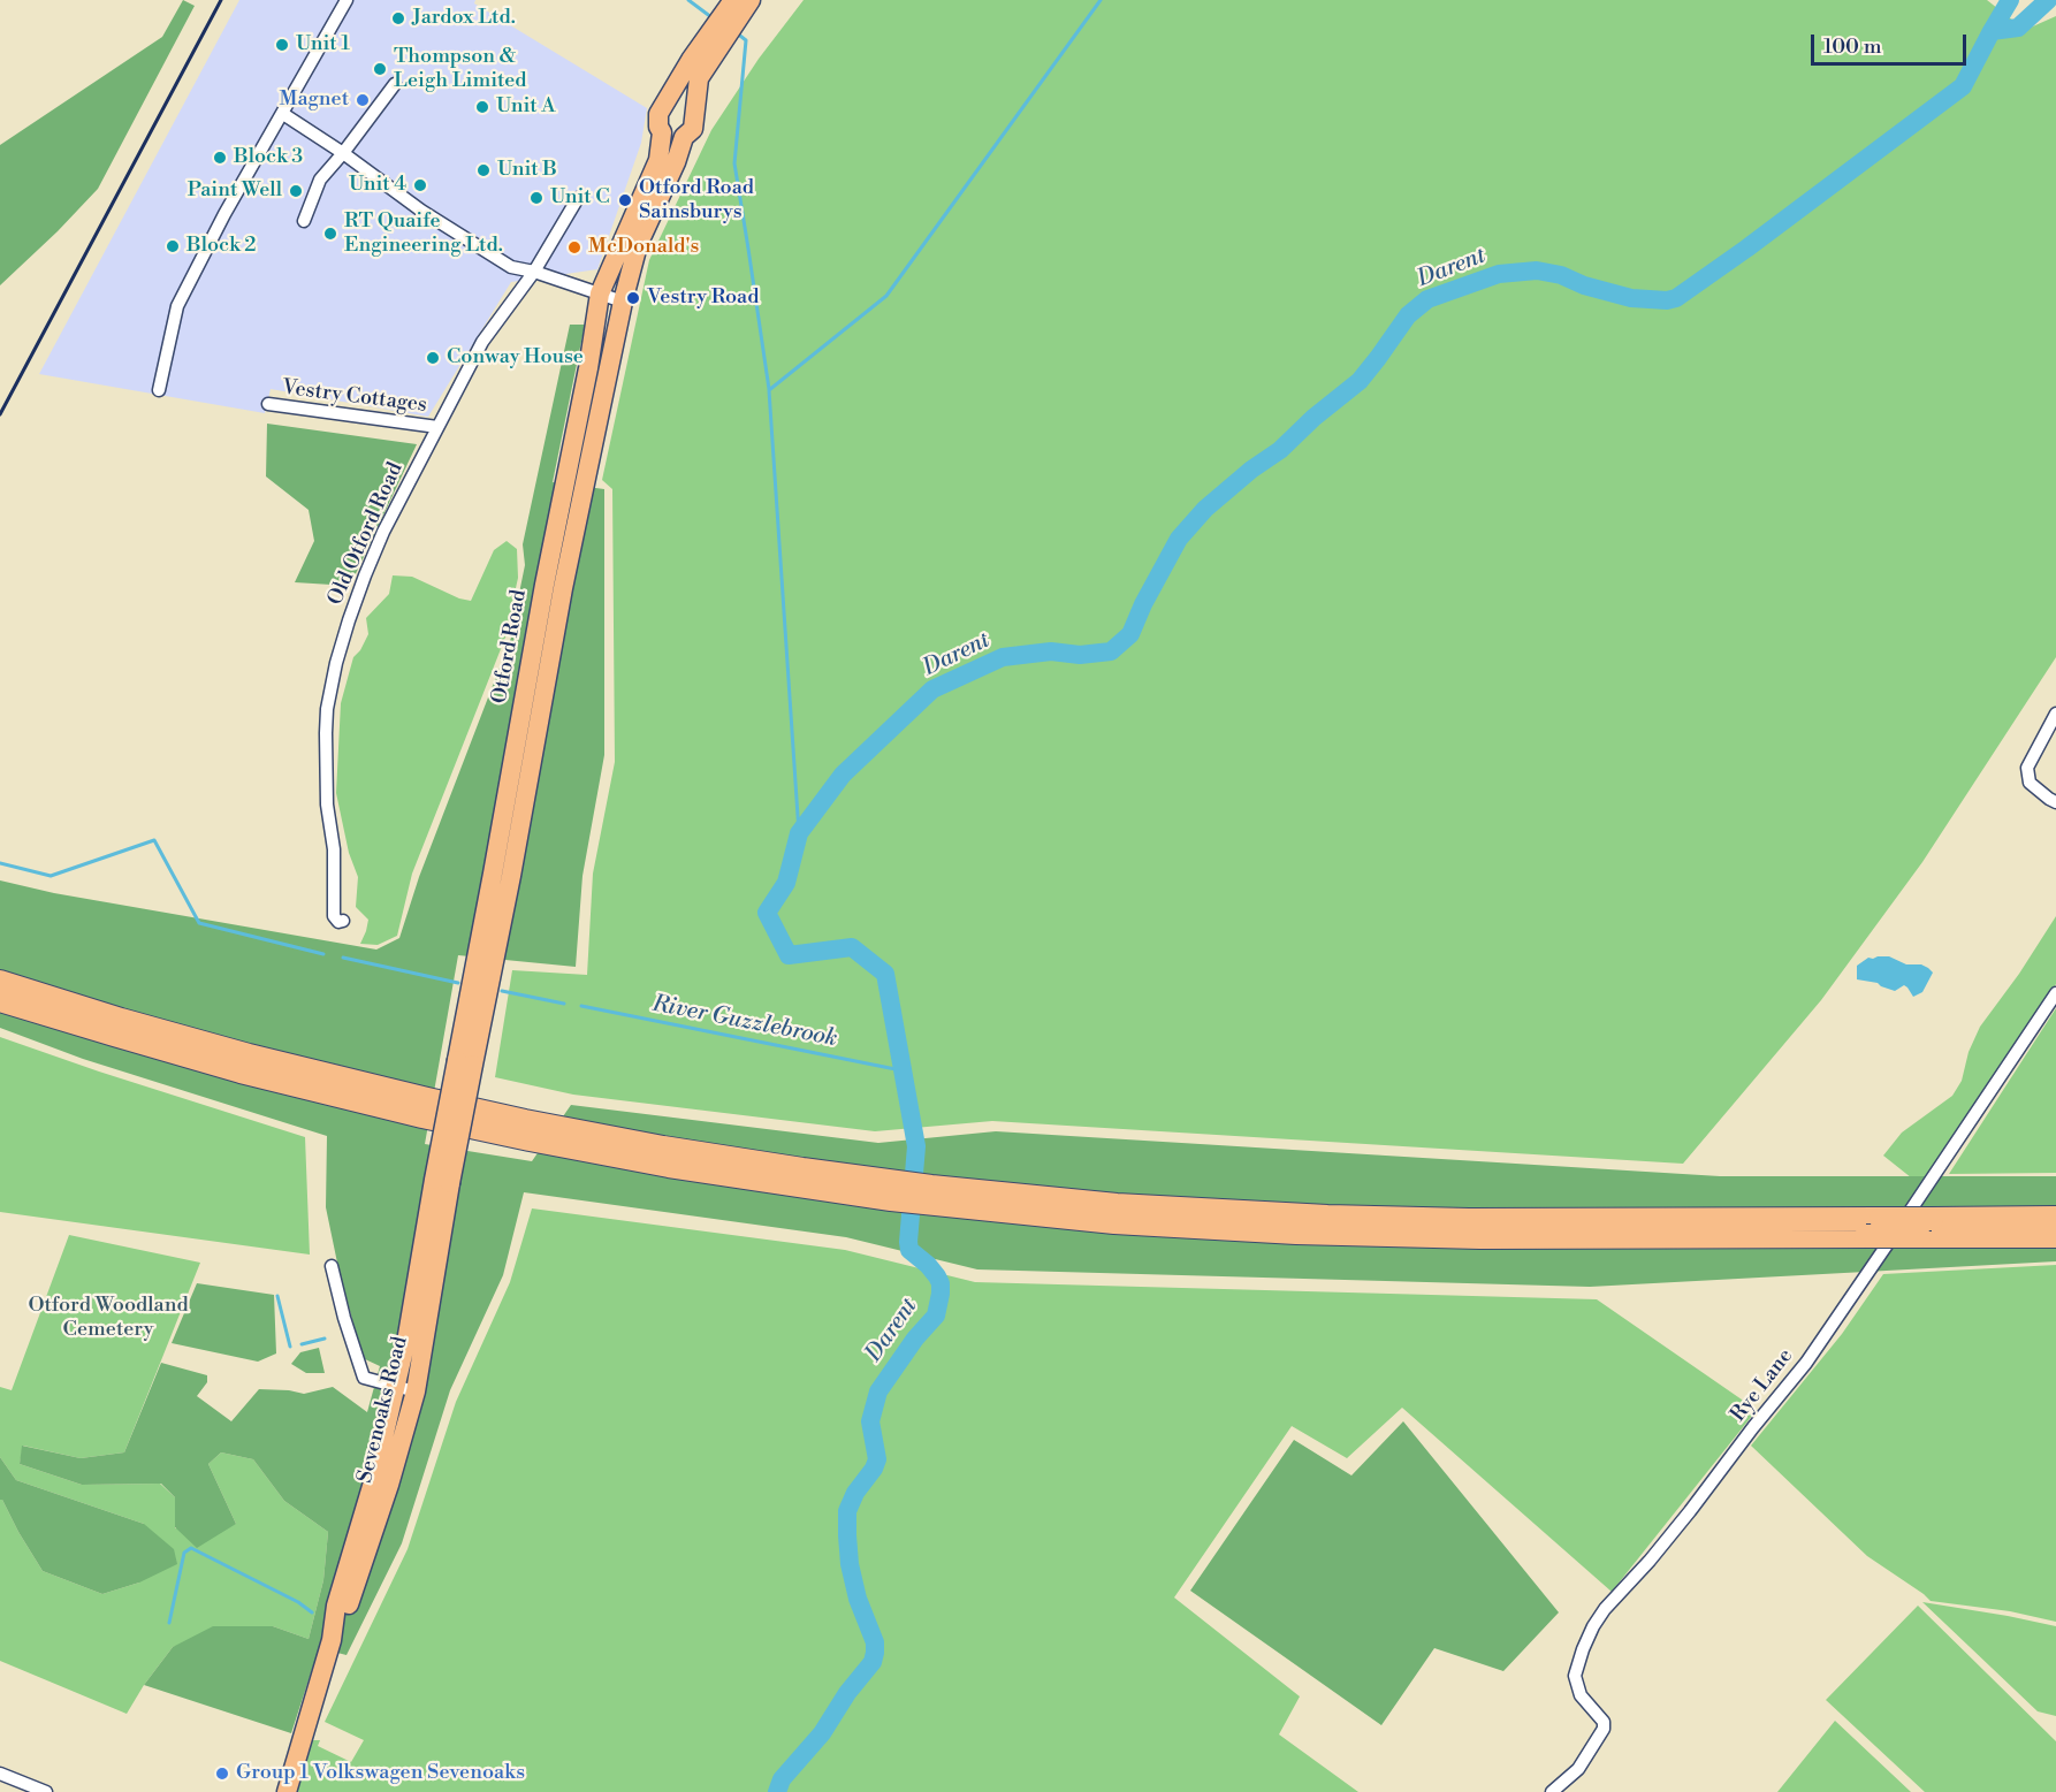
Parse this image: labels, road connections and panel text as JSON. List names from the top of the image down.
{
  "streets": {
    "main road": ["Otford Road", "Sevenoaks Road"],
    "street": ["Vestry Cottages", "Old Otford Road", "Rye Lane"]
  },
  "crossings": [
    ["Vestry Cottages", "Old Otford Road"],
    ["Otford Road", "Sevenoaks Road"]
  ],
  "water": ["Darent", "River Guzzlebrook"],
  "parks": ["Otford Woodland Cemetery"],
  "places": [
    "Jardox Ltd.",
    "Unit 1",
    "Thompson & Leigh Limited",
    "Magnet",
    "Unit A",
    "Block 3",
    "Unit B",
    "Unit 4",
    "Paint Well",
    "Unit C",
    "Otford Road Sainsburys",
    "RT Quaife Engineering Ltd.",
    "Block 2",
    "McDonald's",
    "Vestry Road",
    "Conway House",
    "Group 1 Volkswagen Sevenoaks"
  ],
  "scale_bar": "100 m"
}
